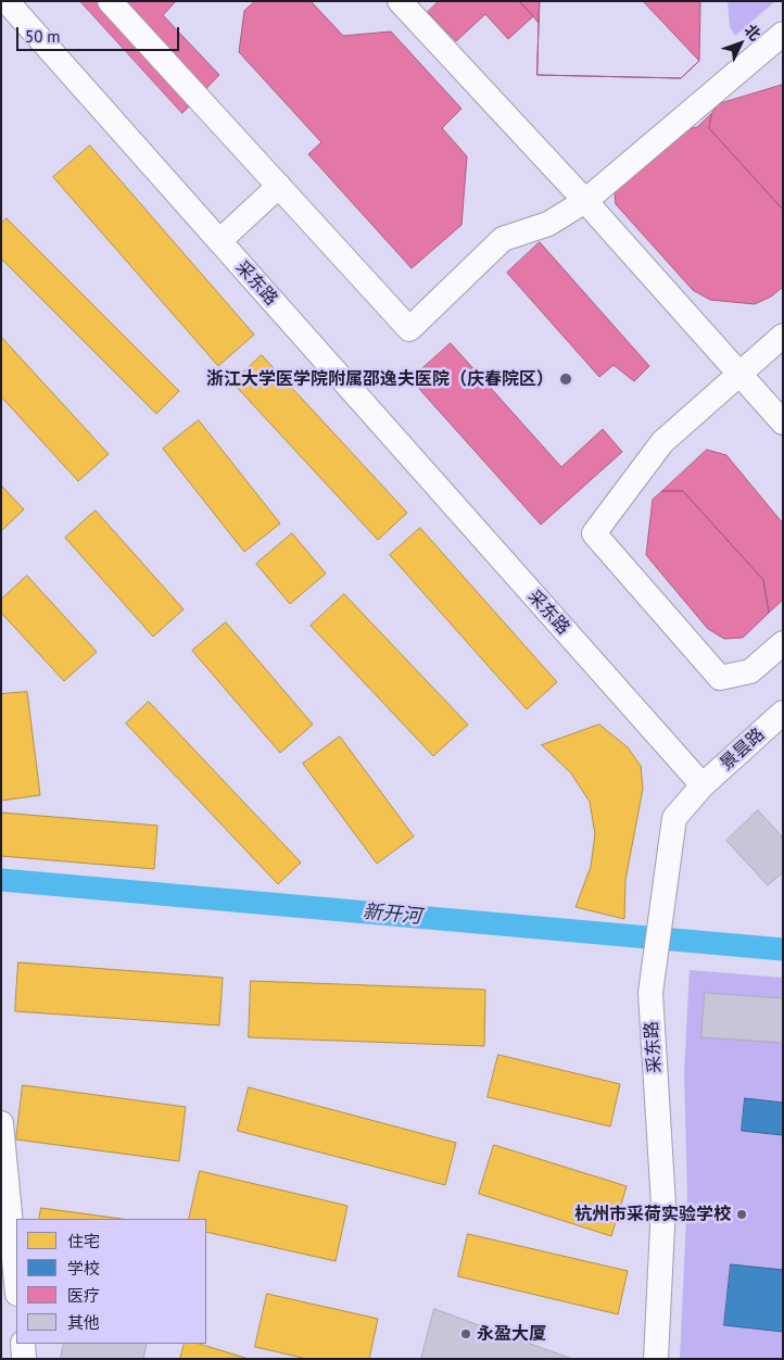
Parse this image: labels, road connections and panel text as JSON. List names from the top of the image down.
{
  "streets": {
    "street": ["采东路", "景昙路"]
  },
  "crossings": [
    ["采东路", "景昙路"]
  ],
  "water": ["新开河"],
  "places": ["浙江大学医学院附属邵逸夫医院（庆春院区）", "杭州市采荷实验学校", "永盈大厦"],
  "legend": [
    "住宅",
    "学校",
    "医疗",
    "其他"
  ],
  "scale_bar": "50 m",
  "north": "top right"
}
